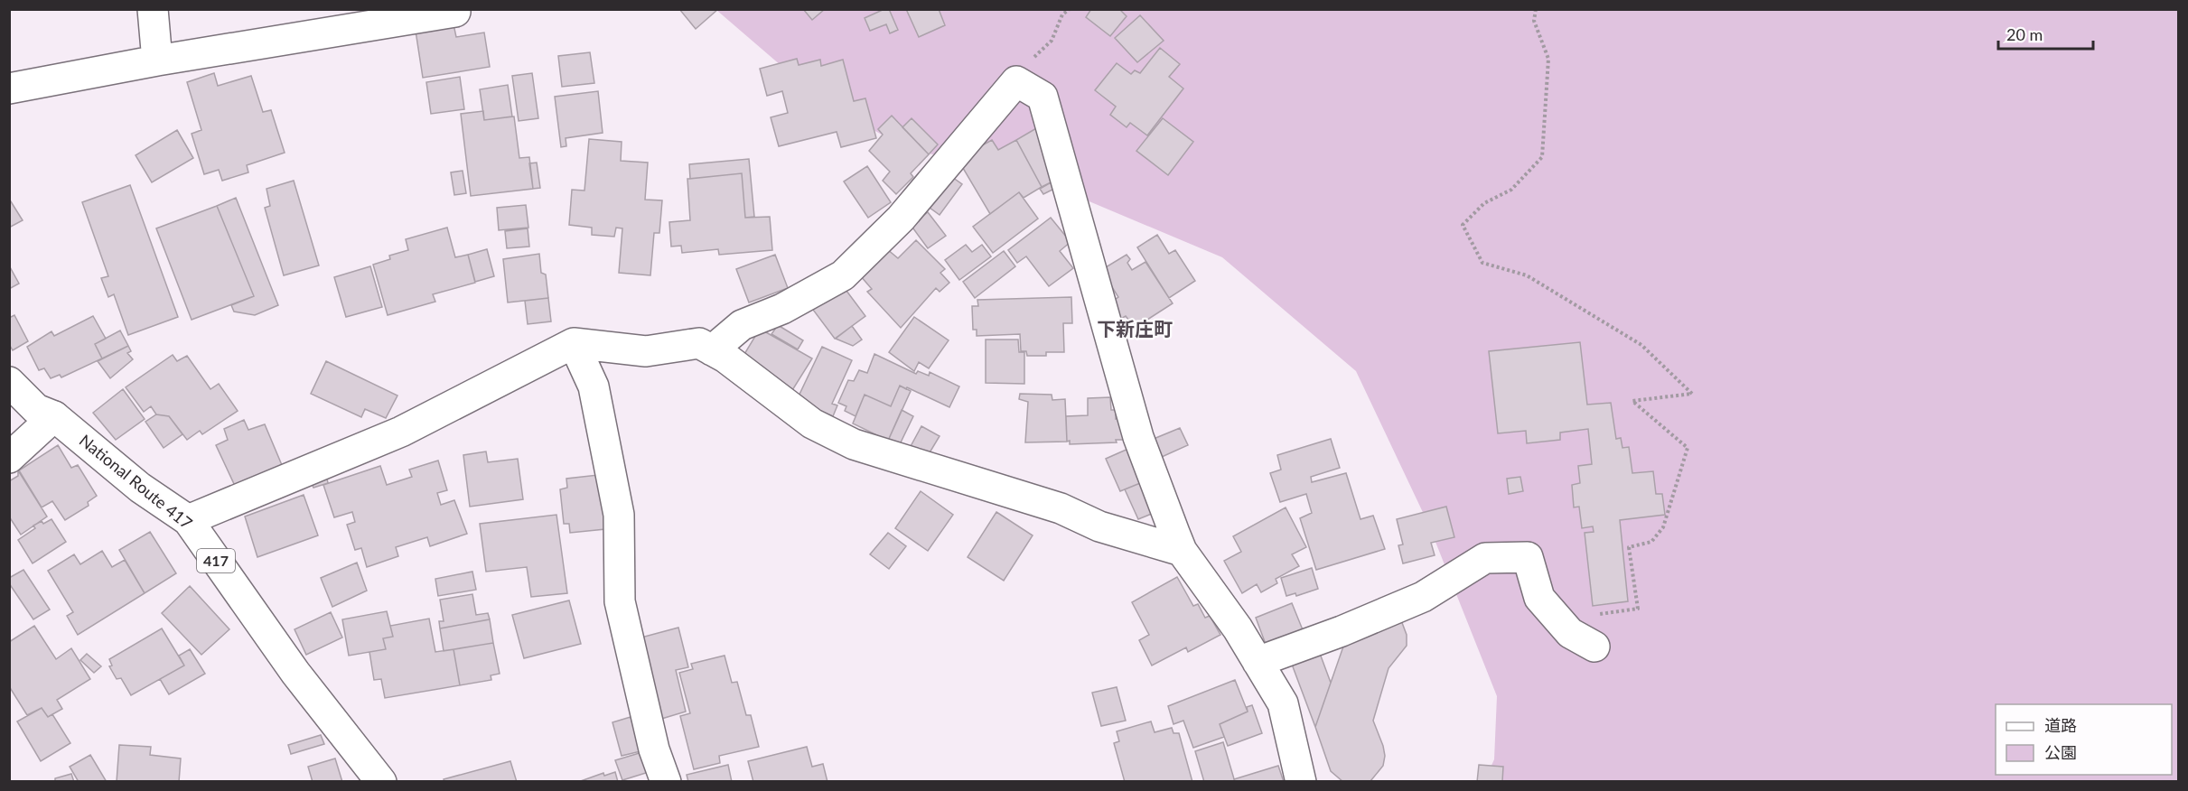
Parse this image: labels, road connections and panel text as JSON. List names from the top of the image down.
{
  "streets": {
    "main road": ["National Route 417", "417"]
  },
  "districts": ["下新庄町"],
  "legend": ["道路", "公園"],
  "scale_bar": "20 m"
}
